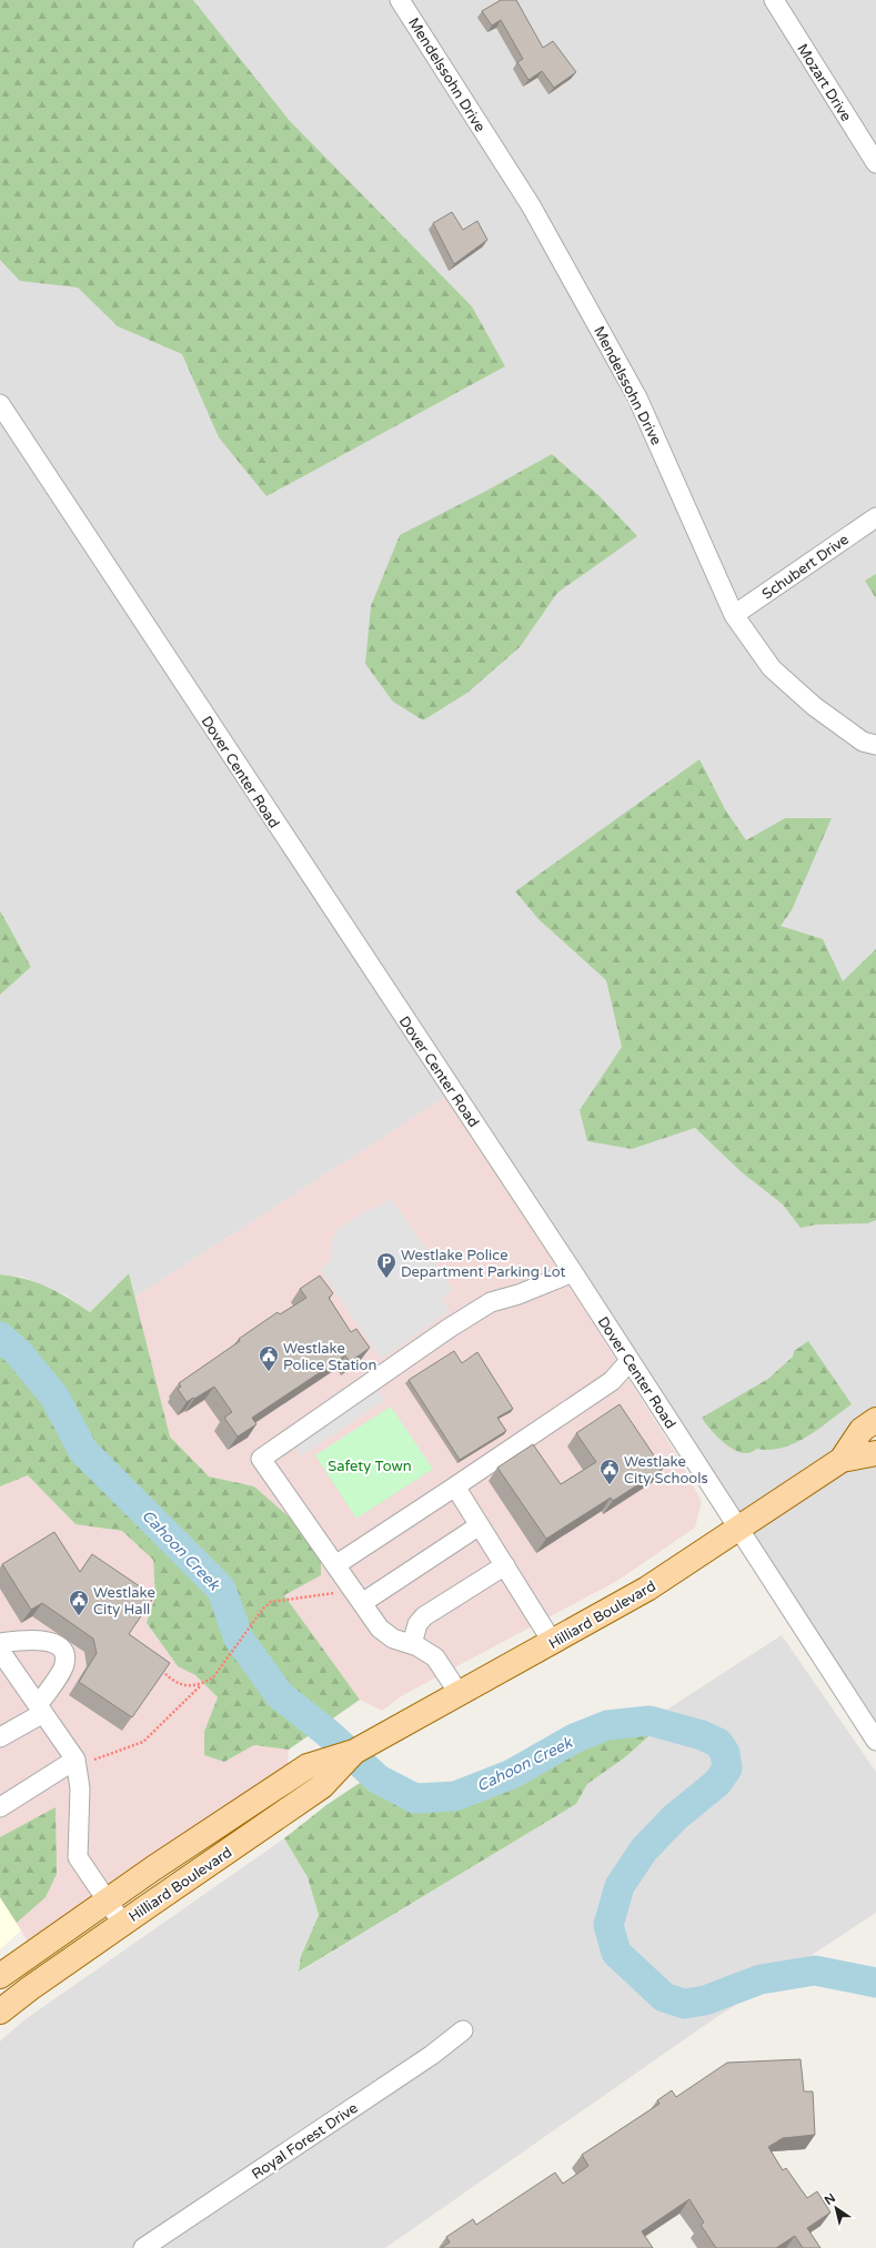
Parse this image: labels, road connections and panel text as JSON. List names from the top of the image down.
{
  "streets": {
    "main road": ["Hilliard Boulevard"],
    "street": [
      "Mendelssohn Drive",
      "Mozart Drive",
      "Schubert Drive",
      "Dover Center Road",
      "Royal Forest Drive"
    ]
  },
  "crossings": [
    ["Mendelssohn Drive", "Schubert Drive"],
    ["Dover Center Road", "Hilliard Boulevard"]
  ],
  "water": ["Cahoon Creek"],
  "parks": ["Safety Town"],
  "places": {
    "parking": ["Westlake Police Department Parking Lot"],
    "public building": ["Westlake Police Station", "Westlake City Schools", "Westlake City Hall"]
  },
  "north": "top left"
}
